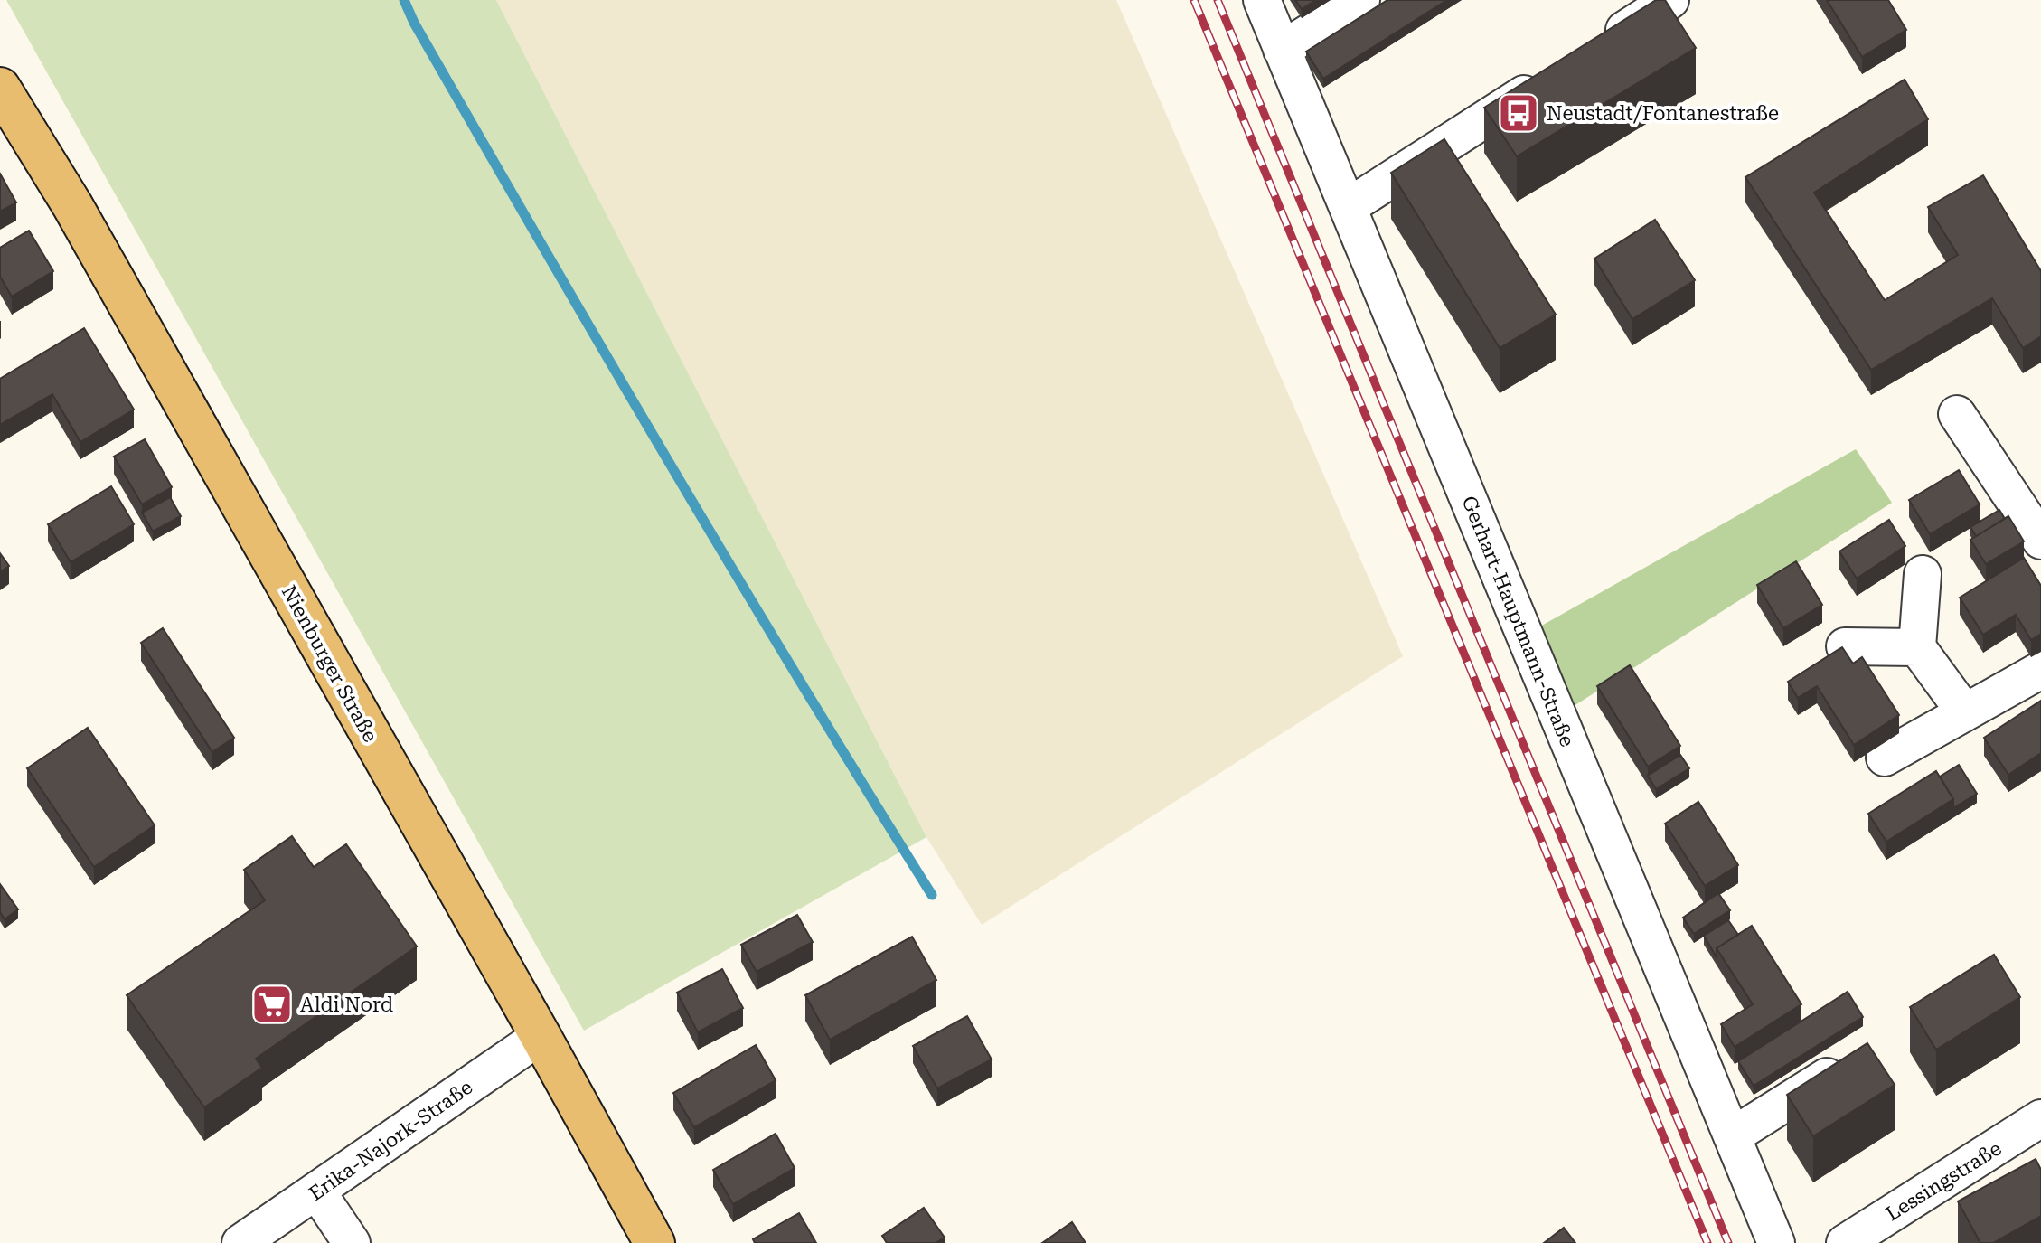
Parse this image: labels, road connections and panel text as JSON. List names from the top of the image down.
{
  "streets": {
    "main road": ["Nienburger Straße"],
    "street": ["Gerhart-Hauptmann-Straße", "Erika-Najork-Straße", "Lessingstraße"]
  },
  "crossings": [
    ["Nienburger Straße", "Erika-Najork-Straße"]
  ],
  "places": {
    "bus stop": ["Neustadt/Fontanestraße"],
    "supermarket": ["Aldi Nord"]
  }
}
